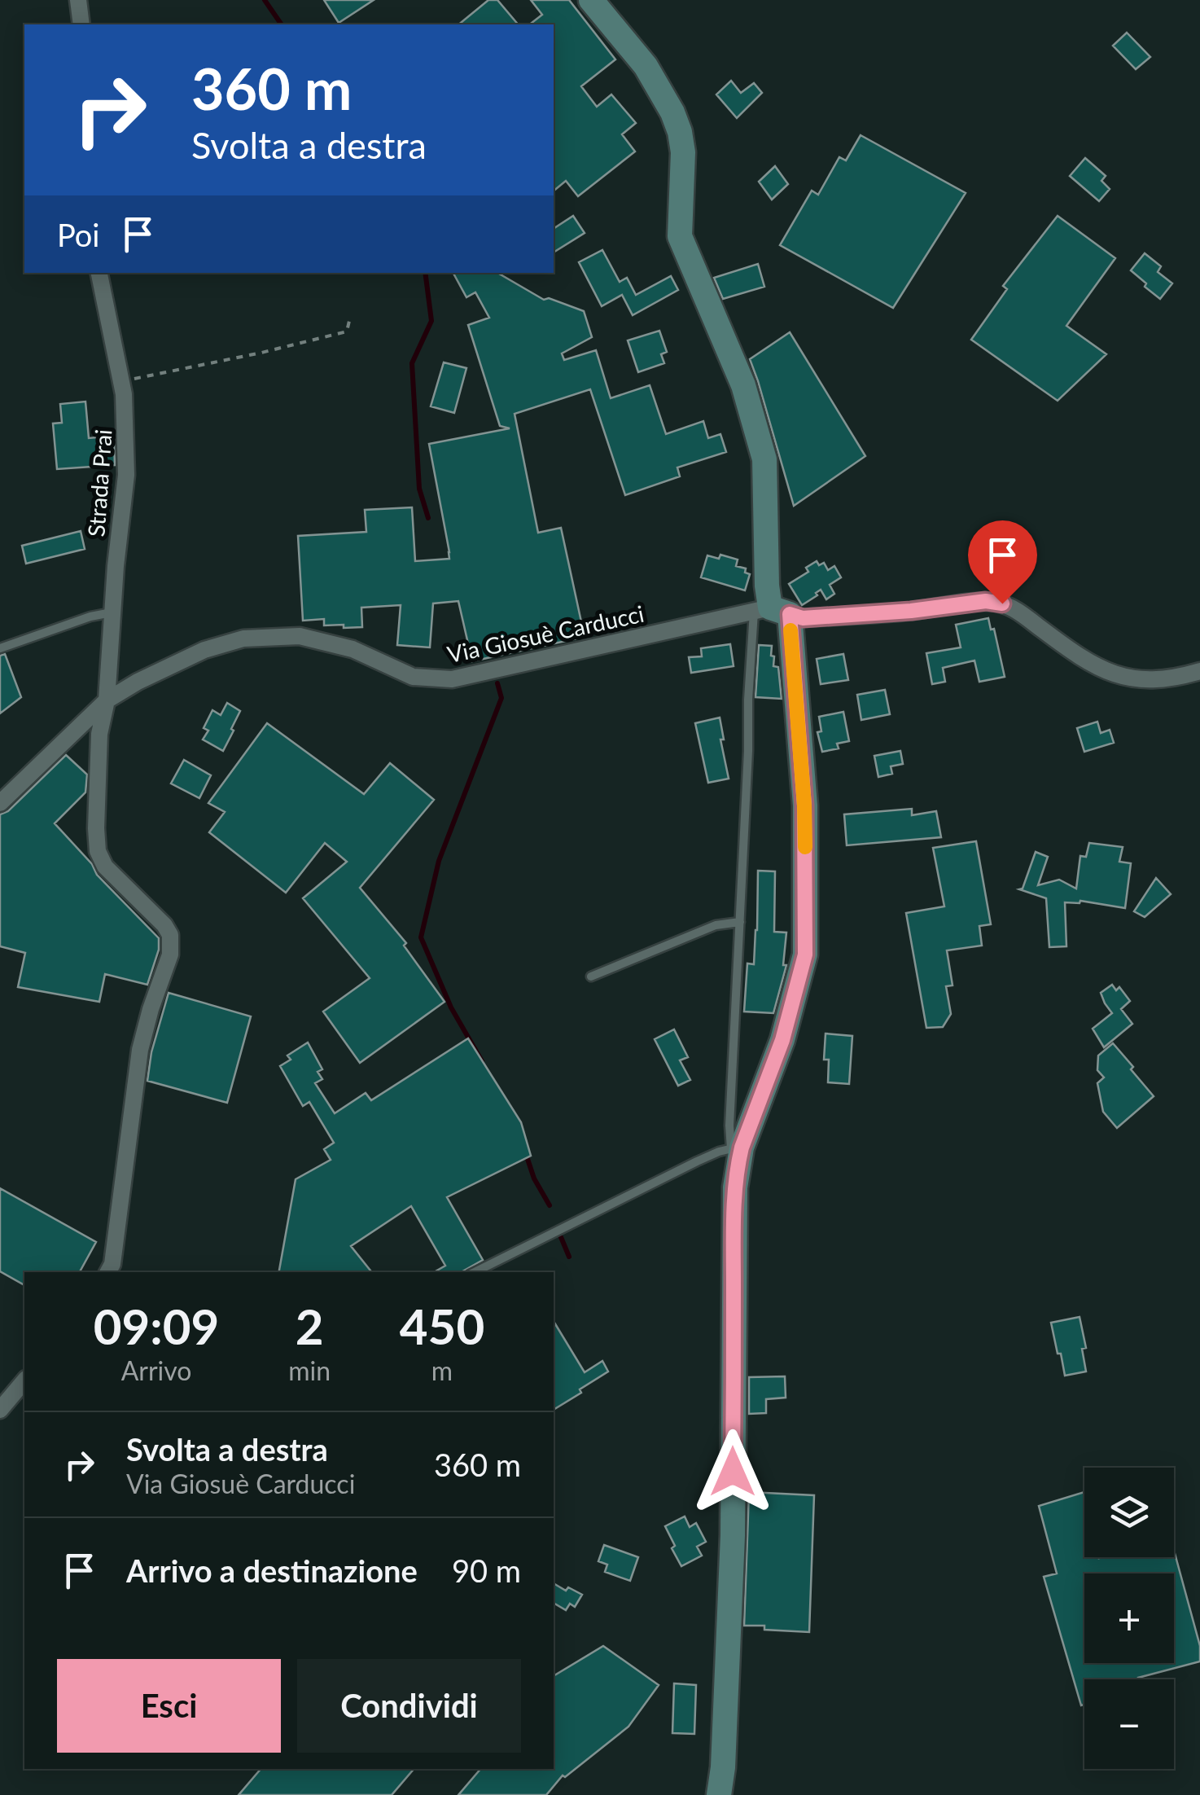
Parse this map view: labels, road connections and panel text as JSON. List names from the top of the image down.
{
  "streets": {
    "street": ["Strada Prai", "Via Giosuè Carducci"]
  },
  "crossings": [
    ["Strada Prai", "Via Giosuè Carducci"]
  ],
  "page": {
    "turn": ["360 m", "Svolta a destra"],
    "then": "Poi",
    "eta": [
      "09:09",
      "Arrivo",
      "2",
      "min",
      "450",
      "m"
    ],
    "list": [
      {
        "name": "Svolta a destra",
        "note": "Via Giosuè Carducci",
        "value": "360 m"
      },
      {
        "name": "Arrivo a destinazione",
        "value": "90 m"
      }
    ],
    "map_buttons": ["+", "−"],
    "buttons": ["Esci", "Condividi"]
  }
}
